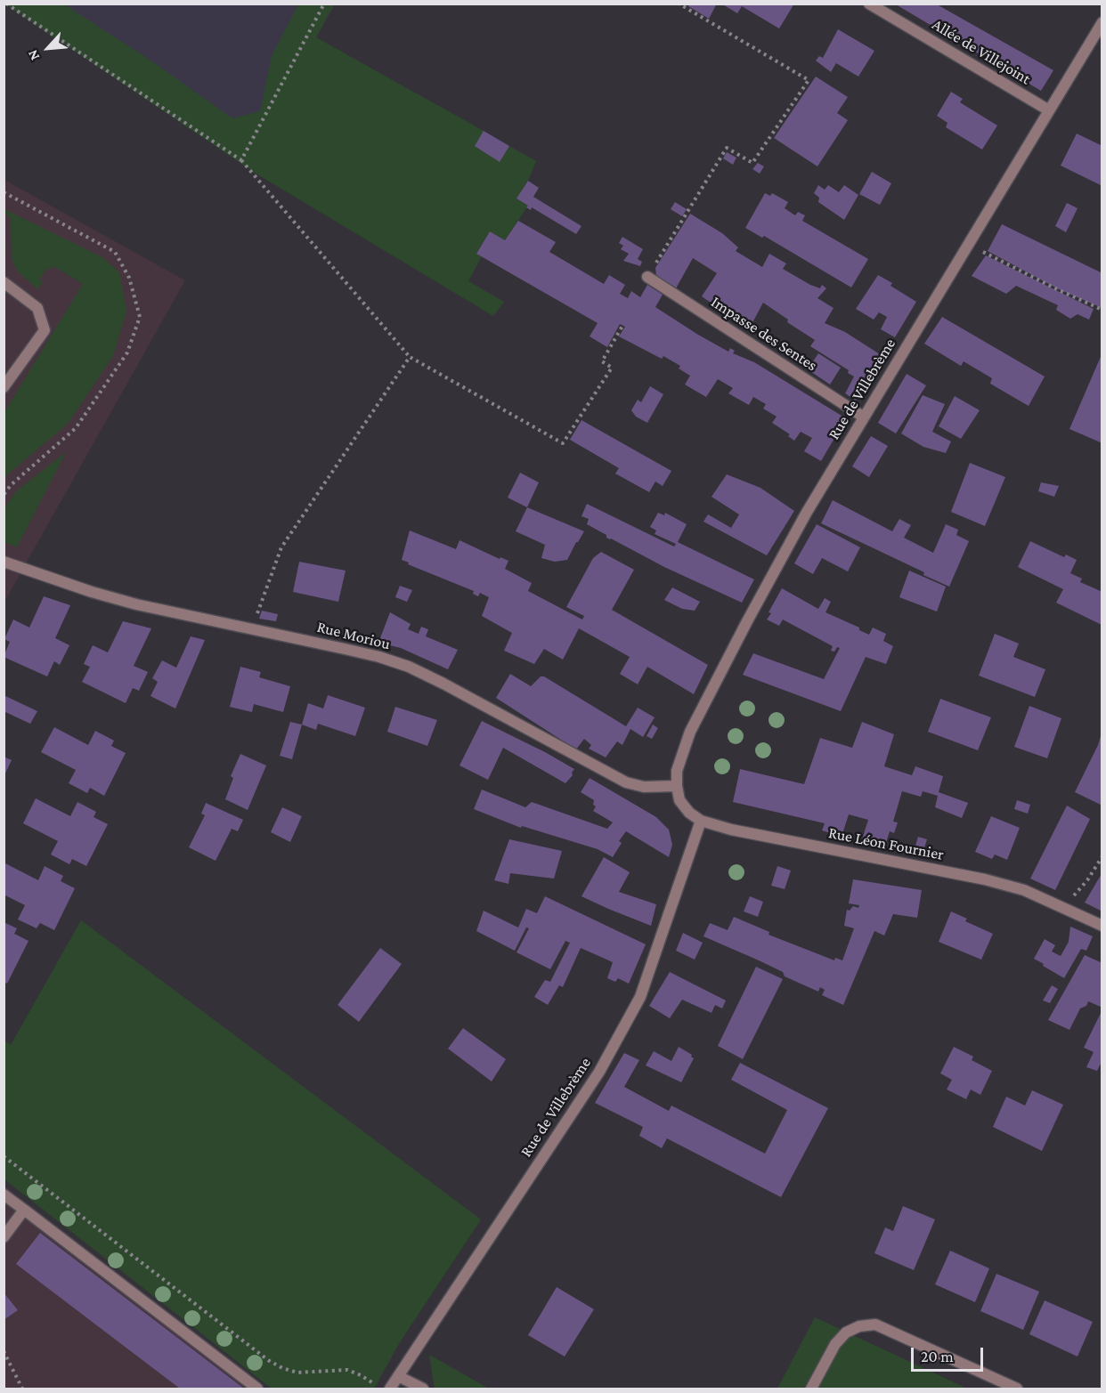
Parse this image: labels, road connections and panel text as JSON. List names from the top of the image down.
{
  "streets": {
    "street": [
      "Allée de Villejoint",
      "Impasse des Sentes",
      "Rue de Villebrème",
      "Rue Moriou",
      "Rue Léon Fournier"
    ]
  },
  "crossings": [
    ["Allée de Villejoint", "Rue de Villebrème"],
    ["Impasse des Sentes", "Rue de Villebrème"],
    ["Rue de Villebrème", "Rue Moriou"],
    ["Rue de Villebrème", "Rue Léon Fournier"],
    ["Rue Moriou", "Rue Léon Fournier"]
  ],
  "scale_bar": "20 m",
  "north": "bottom left"
}
